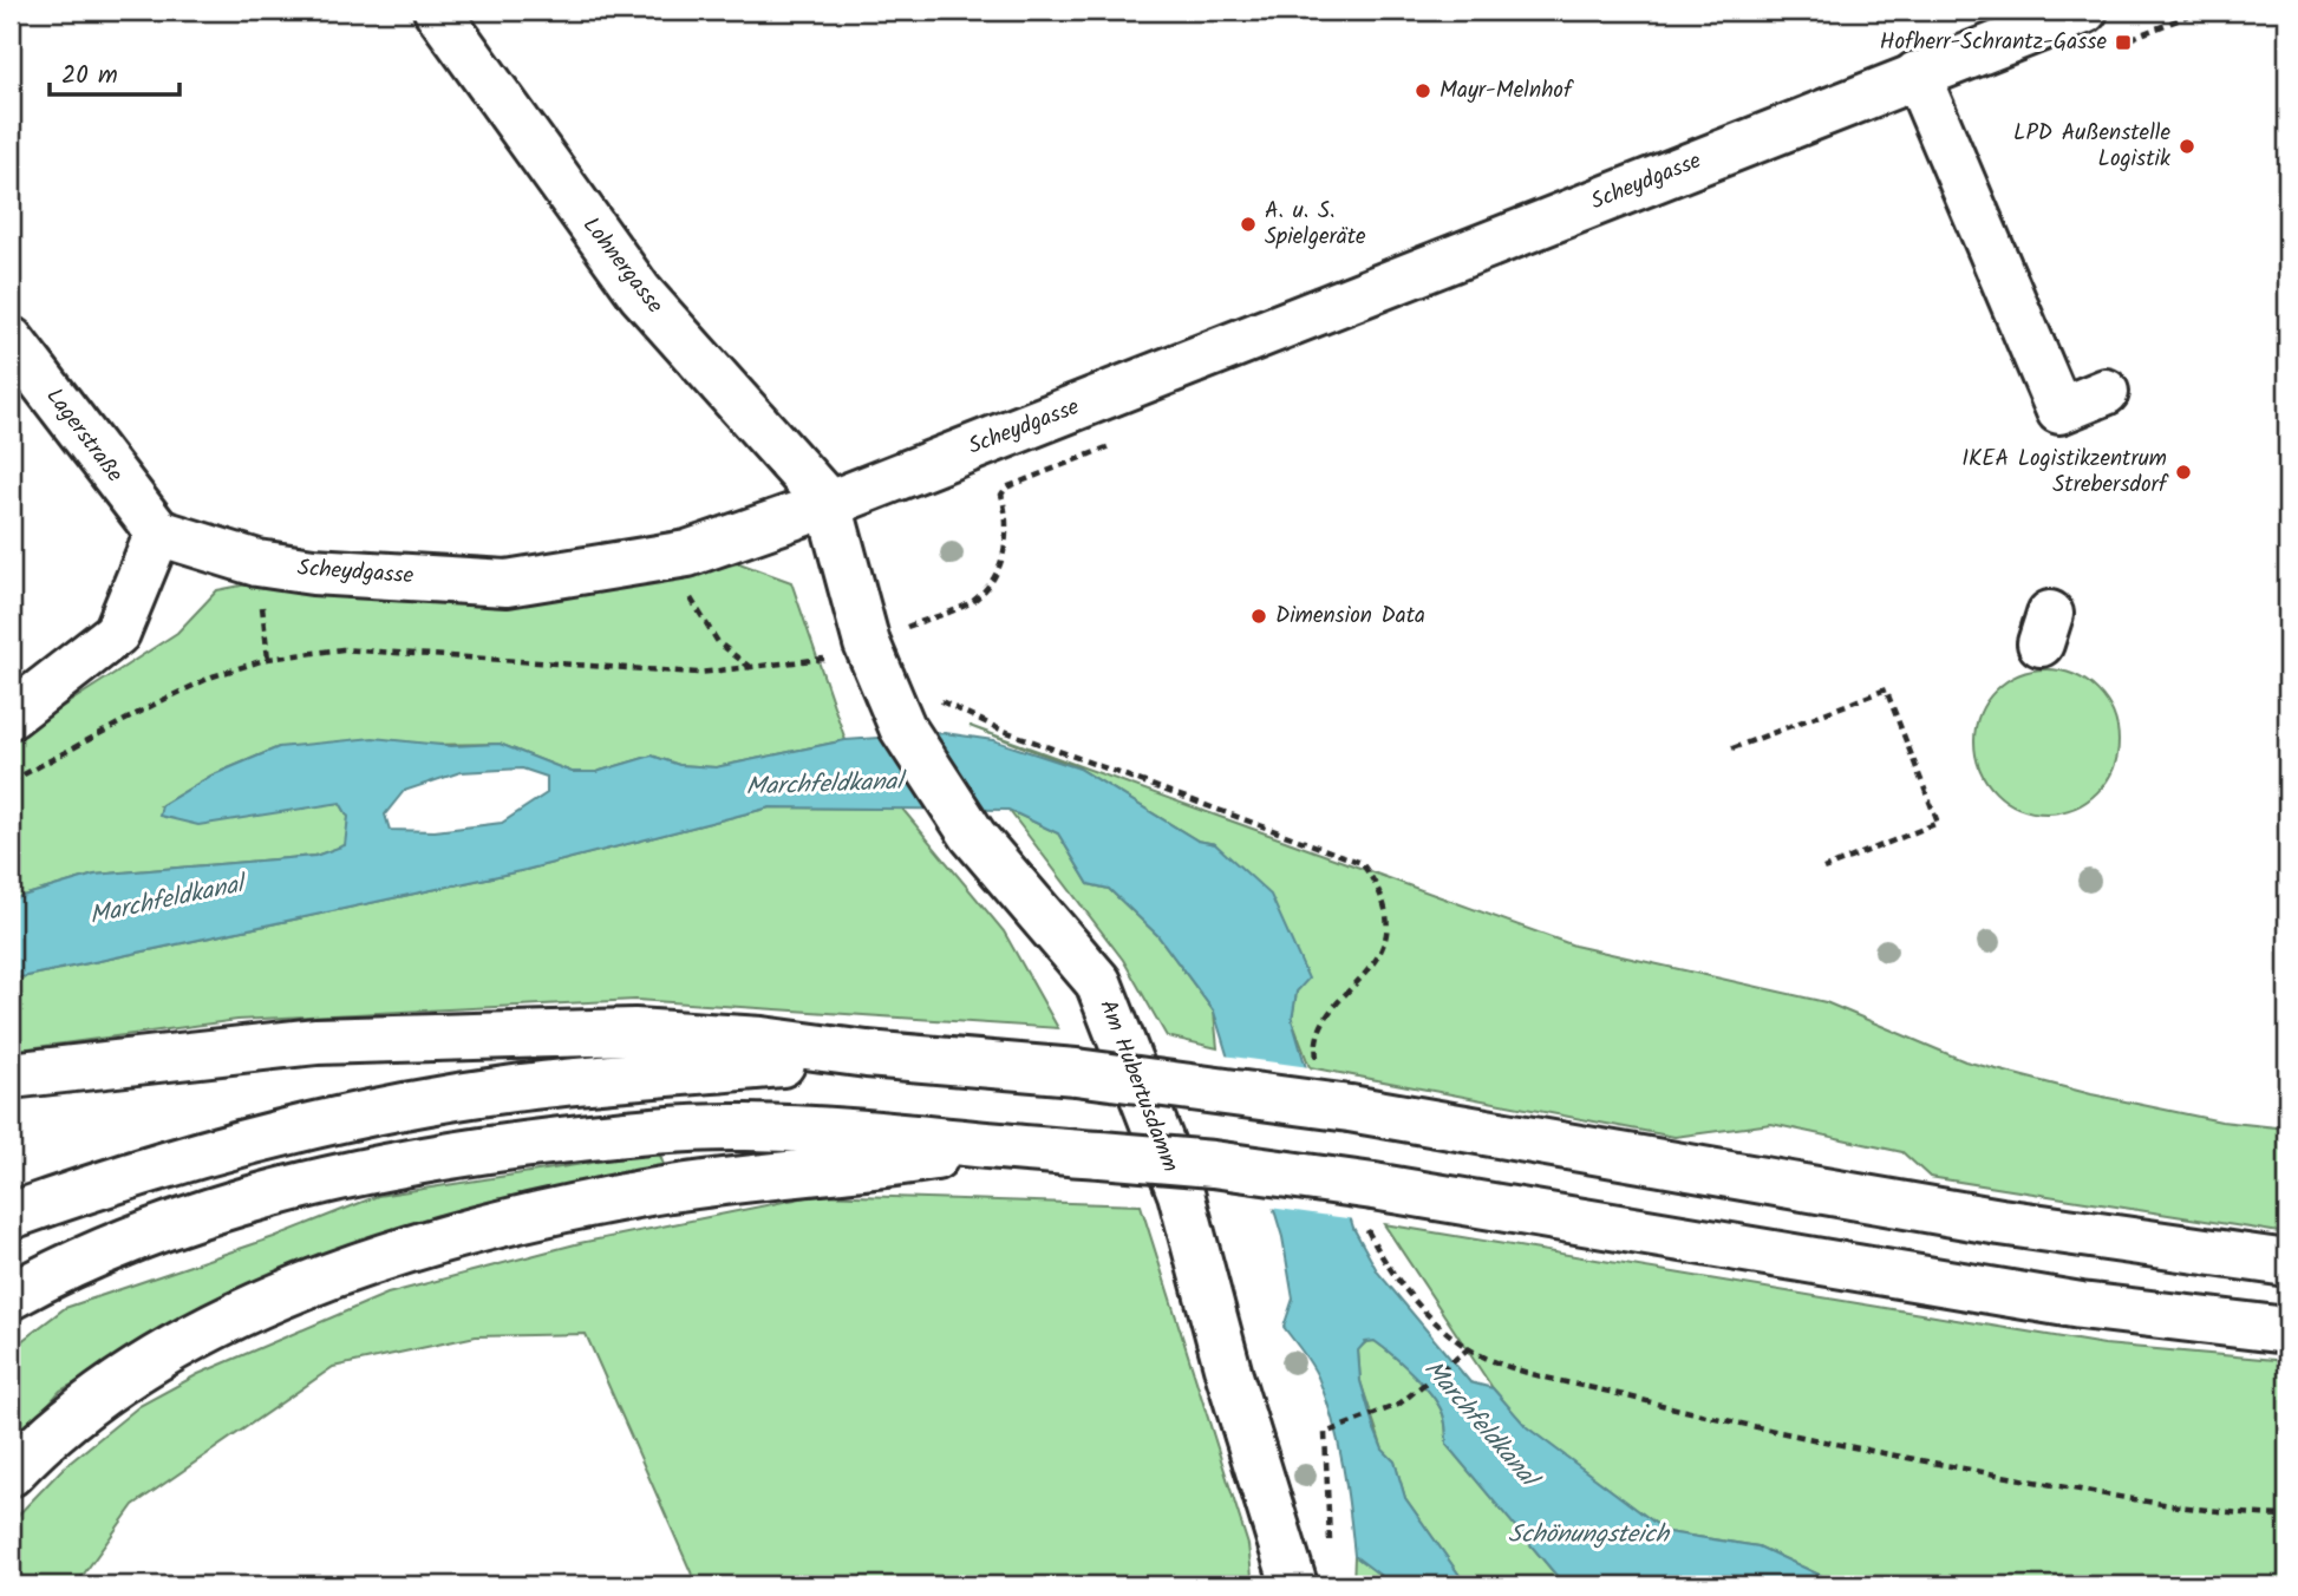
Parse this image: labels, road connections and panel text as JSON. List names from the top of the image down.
{
  "streets": {
    "main road": [
      "Scheydgasse",
      "Lohnergasse",
      "Lagerstraße",
      "Am Hubertusdamm"
    ]
  },
  "crossings": [
    ["Scheydgasse", "Lohnergasse"],
    ["Scheydgasse", "Lagerstraße"],
    ["Scheydgasse", "Am Hubertusdamm"],
    ["Lohnergasse", "Am Hubertusdamm"]
  ],
  "water": ["Marchfeldkanal", "Schönungsteich"],
  "places": {
    "transit": ["Hofherr-Schrantz-Gasse"],
    "other": [
      "Mayr-Melnhof",
      "LPD Außenstelle Logistik",
      "A. u. S. Spielgeräte",
      "IKEA Logistikzentrum Strebersdorf",
      "Dimension Data"
    ]
  },
  "scale_bar": "20 m"
}
